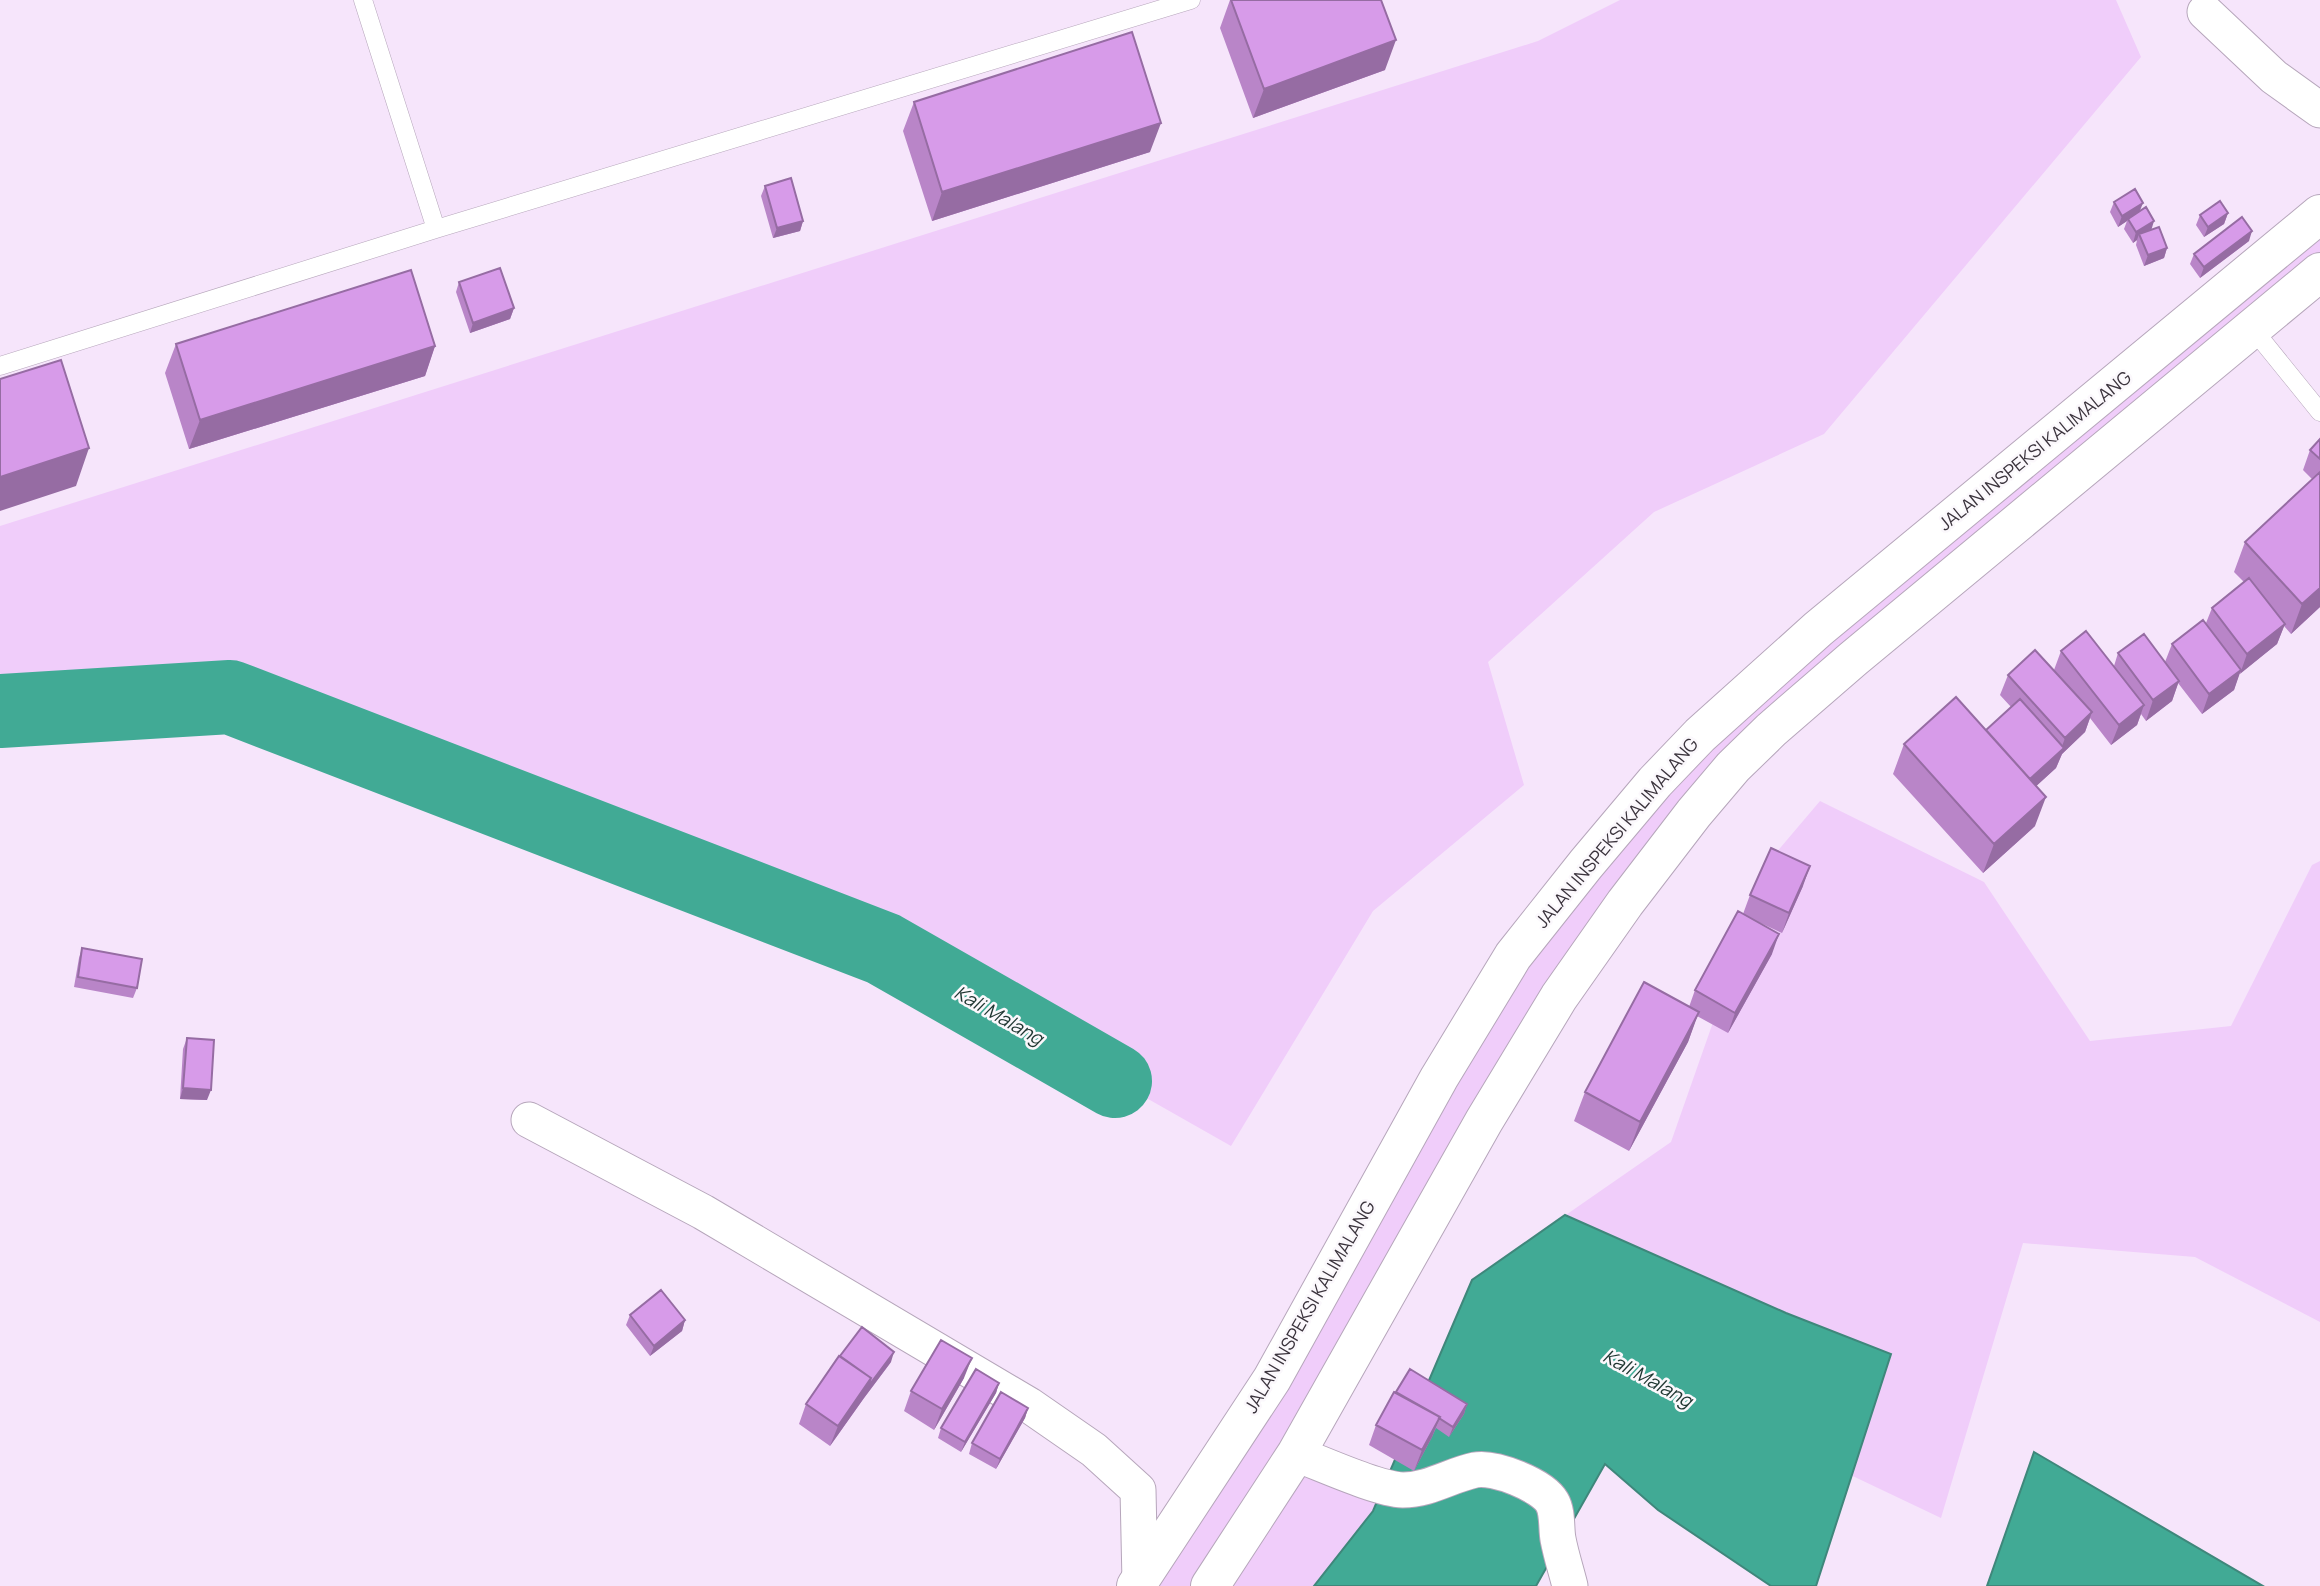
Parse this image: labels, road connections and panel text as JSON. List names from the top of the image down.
{
  "streets": {
    "main road": ["JALAN INSPEKSI KALIMALANG"]
  },
  "water": ["Kali Malang"]
}
